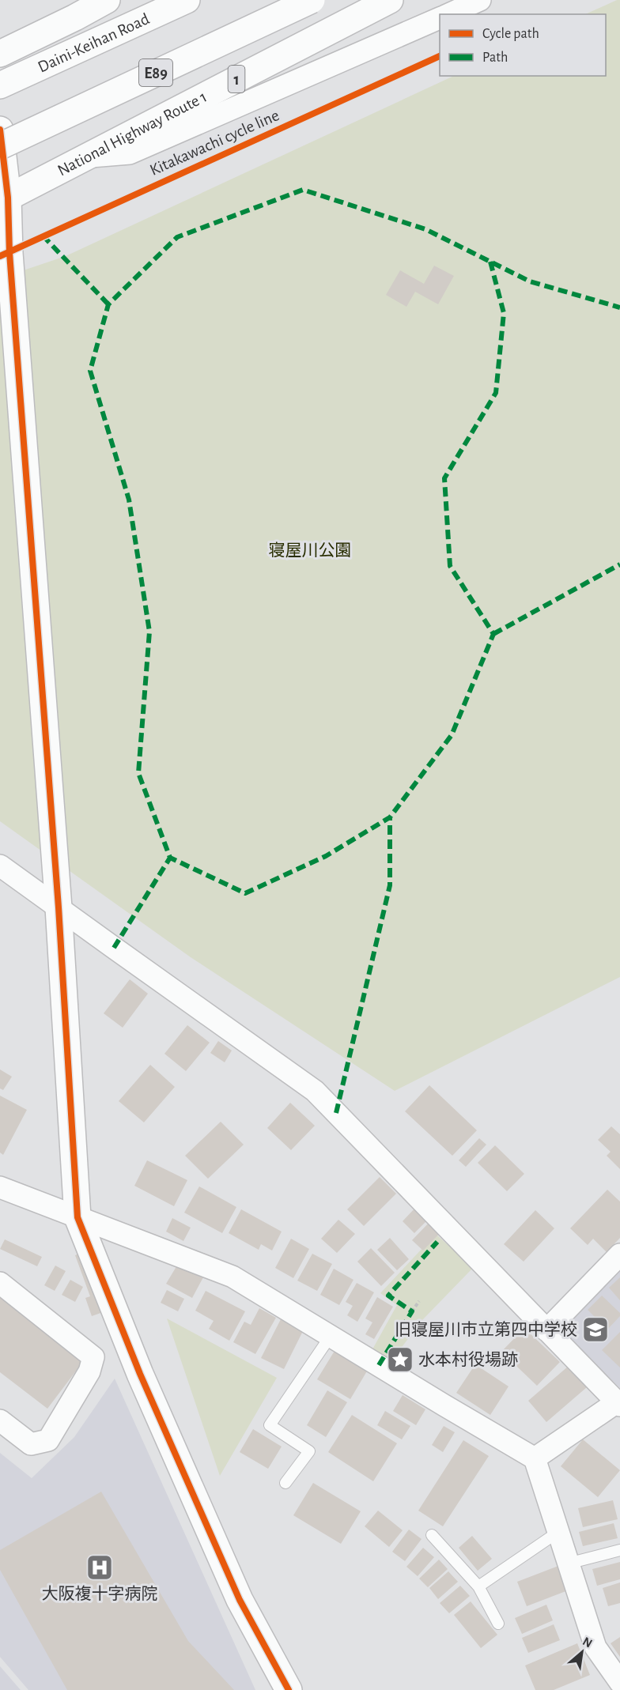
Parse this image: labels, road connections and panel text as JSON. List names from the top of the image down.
{
  "streets": {
    "main road": [
      "Daini-Keihan Road",
      "E89",
      "1",
      "National Highway Route 1"
    ],
    "cycle path": ["Kitakawachi cycle line"]
  },
  "parks": ["寝屋川公園"],
  "places": {
    "school or university": ["旧寝屋川市立第四中学校"],
    "place": ["水本村役場跡"],
    "hospital": ["大阪複十字病院"]
  },
  "legend": ["Cycle path", "Path"],
  "north": "top right"
}
